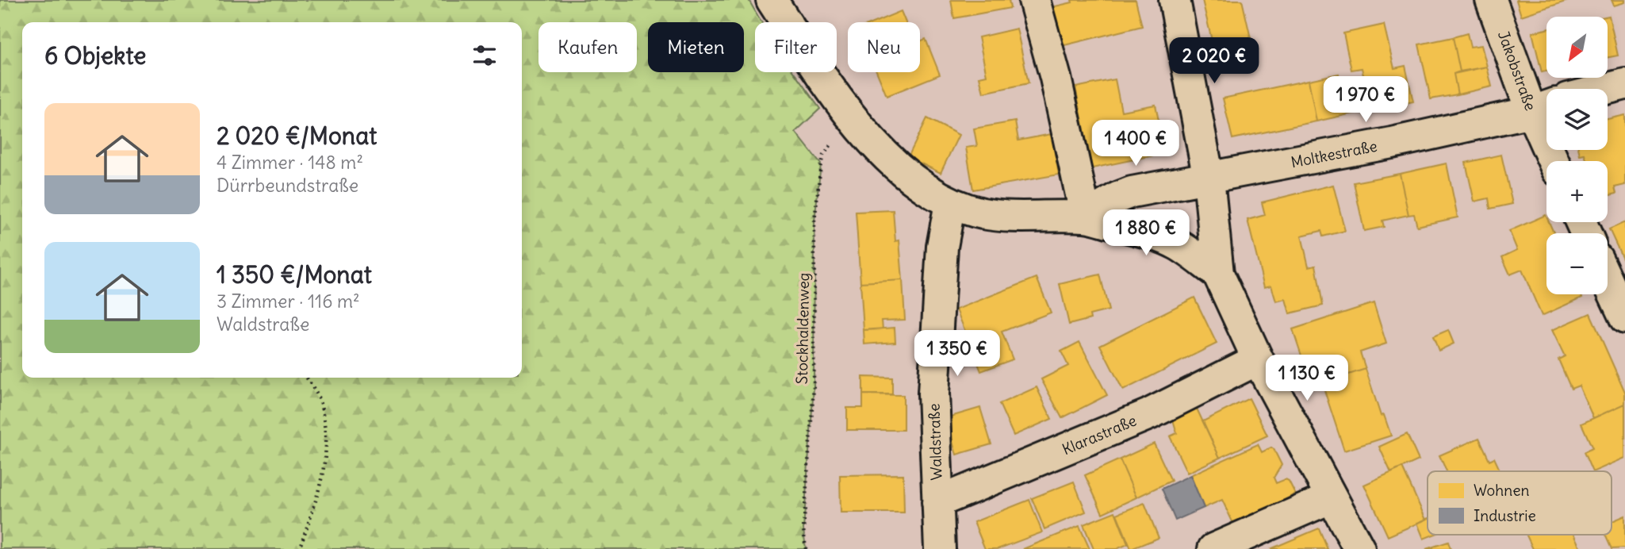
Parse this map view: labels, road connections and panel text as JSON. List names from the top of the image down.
{
  "streets": {
    "street": [
      "Jakobstraße",
      "Moltkestraße",
      "Klarastraße",
      "Waldstraße"
    ],
    "path": ["Stockhaldenweg"]
  },
  "crossings": [
    ["Jakobstraße", "Moltkestraße"],
    ["Klarastraße", "Waldstraße"]
  ],
  "legend": ["Wohnen", "Industrie"],
  "north": "bottom left",
  "page": {
    "map_buttons": ["+", "−"],
    "chip": [
      "Kaufen",
      "Mieten",
      "Filter",
      "Neu"
    ],
    "heading": "6 Objekte",
    "price": [
      "2 020 €",
      "1 970 €",
      "1 400 €",
      "1 880 €",
      "1 350 €",
      "1 130 €"
    ],
    "list": [
      {
        "name": "2 020 €/Monat",
        "note": "4 Zimmer · 148 m² · Dürrbeundstraße"
      },
      {
        "name": "1 350 €/Monat",
        "note": "3 Zimmer · 116 m² · Waldstraße"
      }
    ]
  }
}
